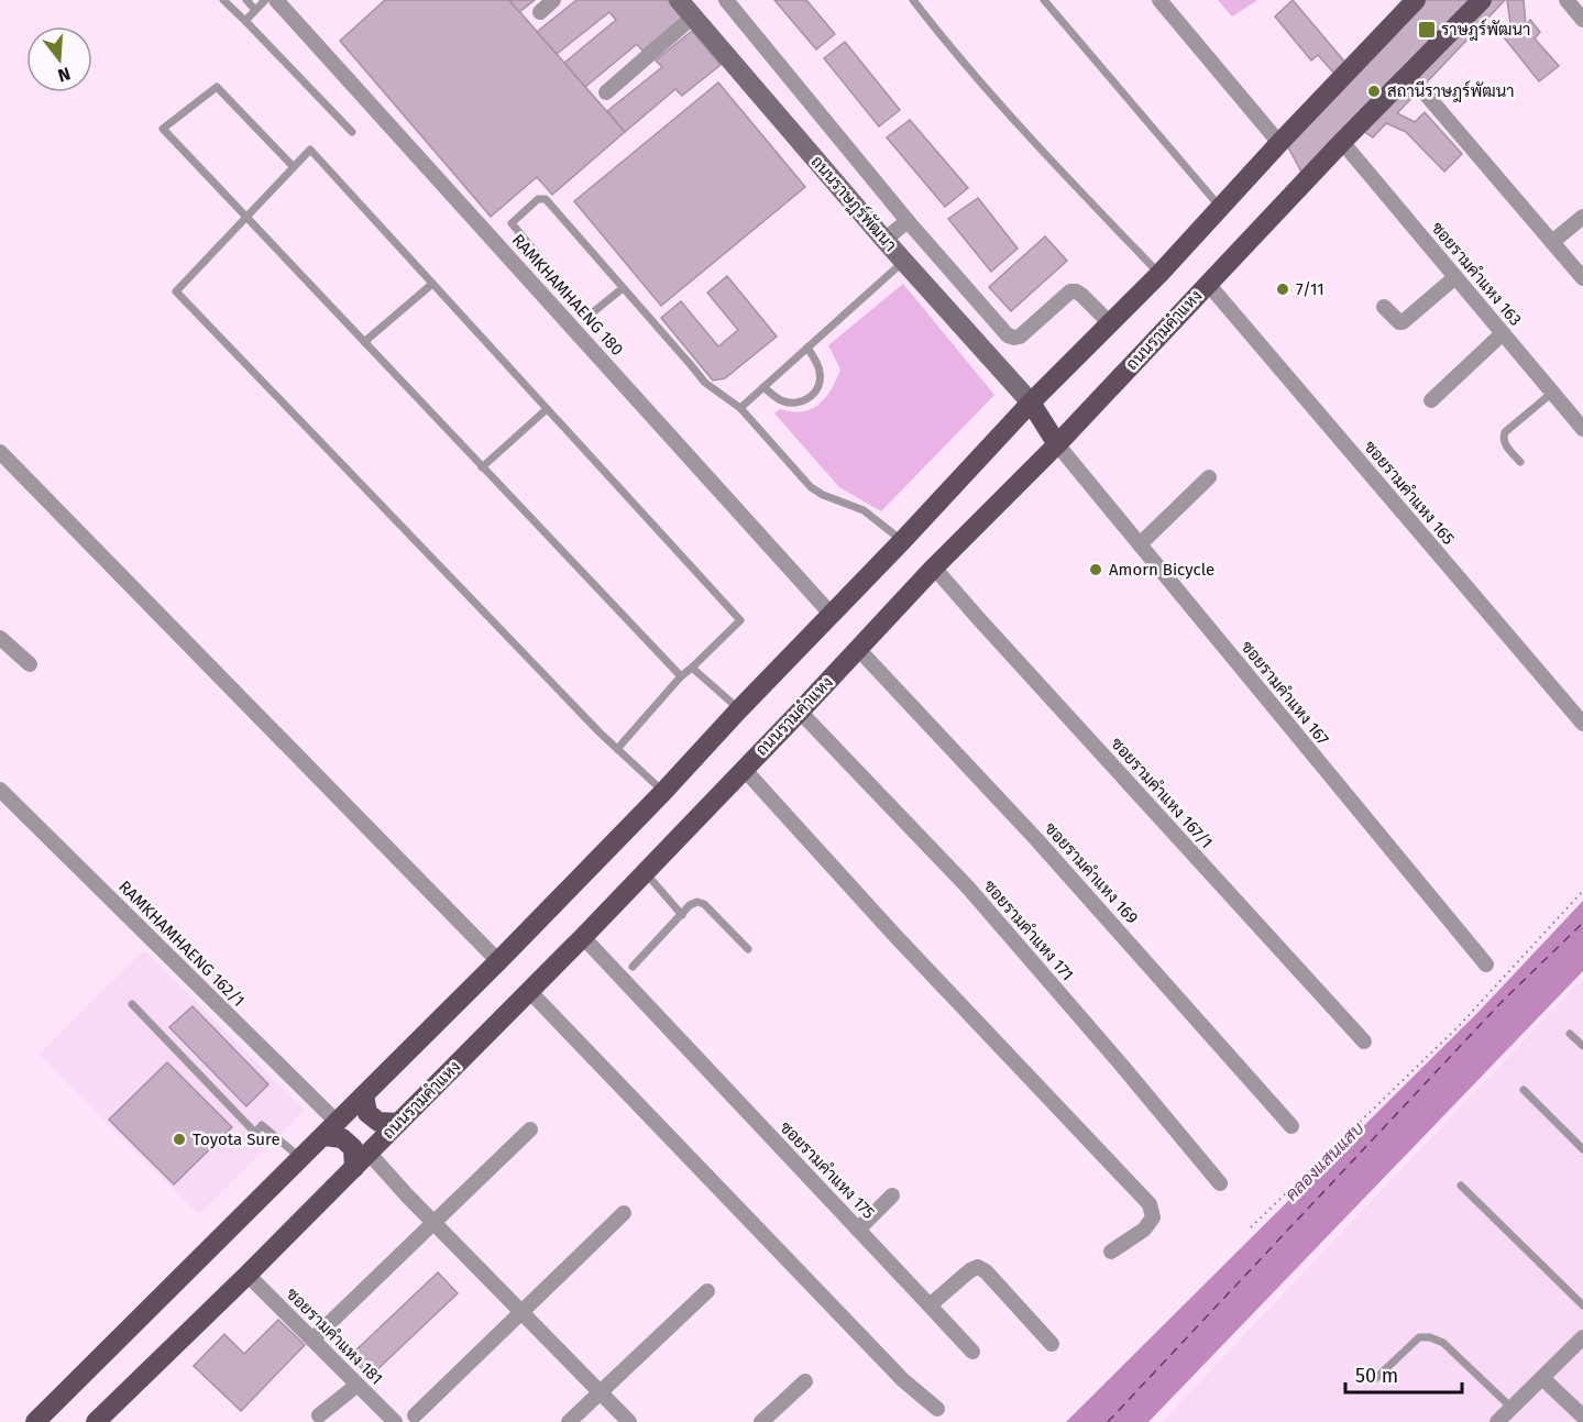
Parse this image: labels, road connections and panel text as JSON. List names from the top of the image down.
{
  "streets": {
    "main road": ["ถนนรามคำแหง"],
    "street": [
      "ถนนราษฏร์พัฒนา",
      "ซอยรามคำแหง 163",
      "RAMKHAMHAENG 180",
      "ซอยรามคำแหง 165",
      "ซอยรามคำแหง 167",
      "ซอยรามคำแหง 167/1",
      "ซอยรามคำแหง 169",
      "ซอยรามคำแหง 171",
      "RAMKHAMHAENG 162/1",
      "ซอยรามคำแหง 175",
      "ซอยรามคำแหง 181"
    ]
  },
  "crossings": [
    ["ซอยรามคำแหง 163", "ถนนรามคำแหง"],
    ["ถนนรามคำแหง", "ซอยรามคำแหง 165"],
    ["ถนนรามคำแหง", "ซอยรามคำแหง 167"],
    ["ถนนรามคำแหง", "ซอยรามคำแหง 167/1"],
    ["ถนนรามคำแหง", "ซอยรามคำแหง 169"],
    ["ถนนรามคำแหง", "ซอยรามคำแหง 171"],
    ["ถนนรามคำแหง", "ซอยรามคำแหง 175"],
    ["ถนนรามคำแหง", "ซอยรามคำแหง 181"]
  ],
  "water": ["คลองแสนแสบ"],
  "places": {
    "transit": ["ราษฎร์พัฒนา"],
    "other": [
      "สถานีราษฎร์พัฒนา",
      "7/11",
      "Amorn Bicycle",
      "Toyota Sure"
    ]
  },
  "scale_bar": "50 m",
  "north": "bottom"
}
